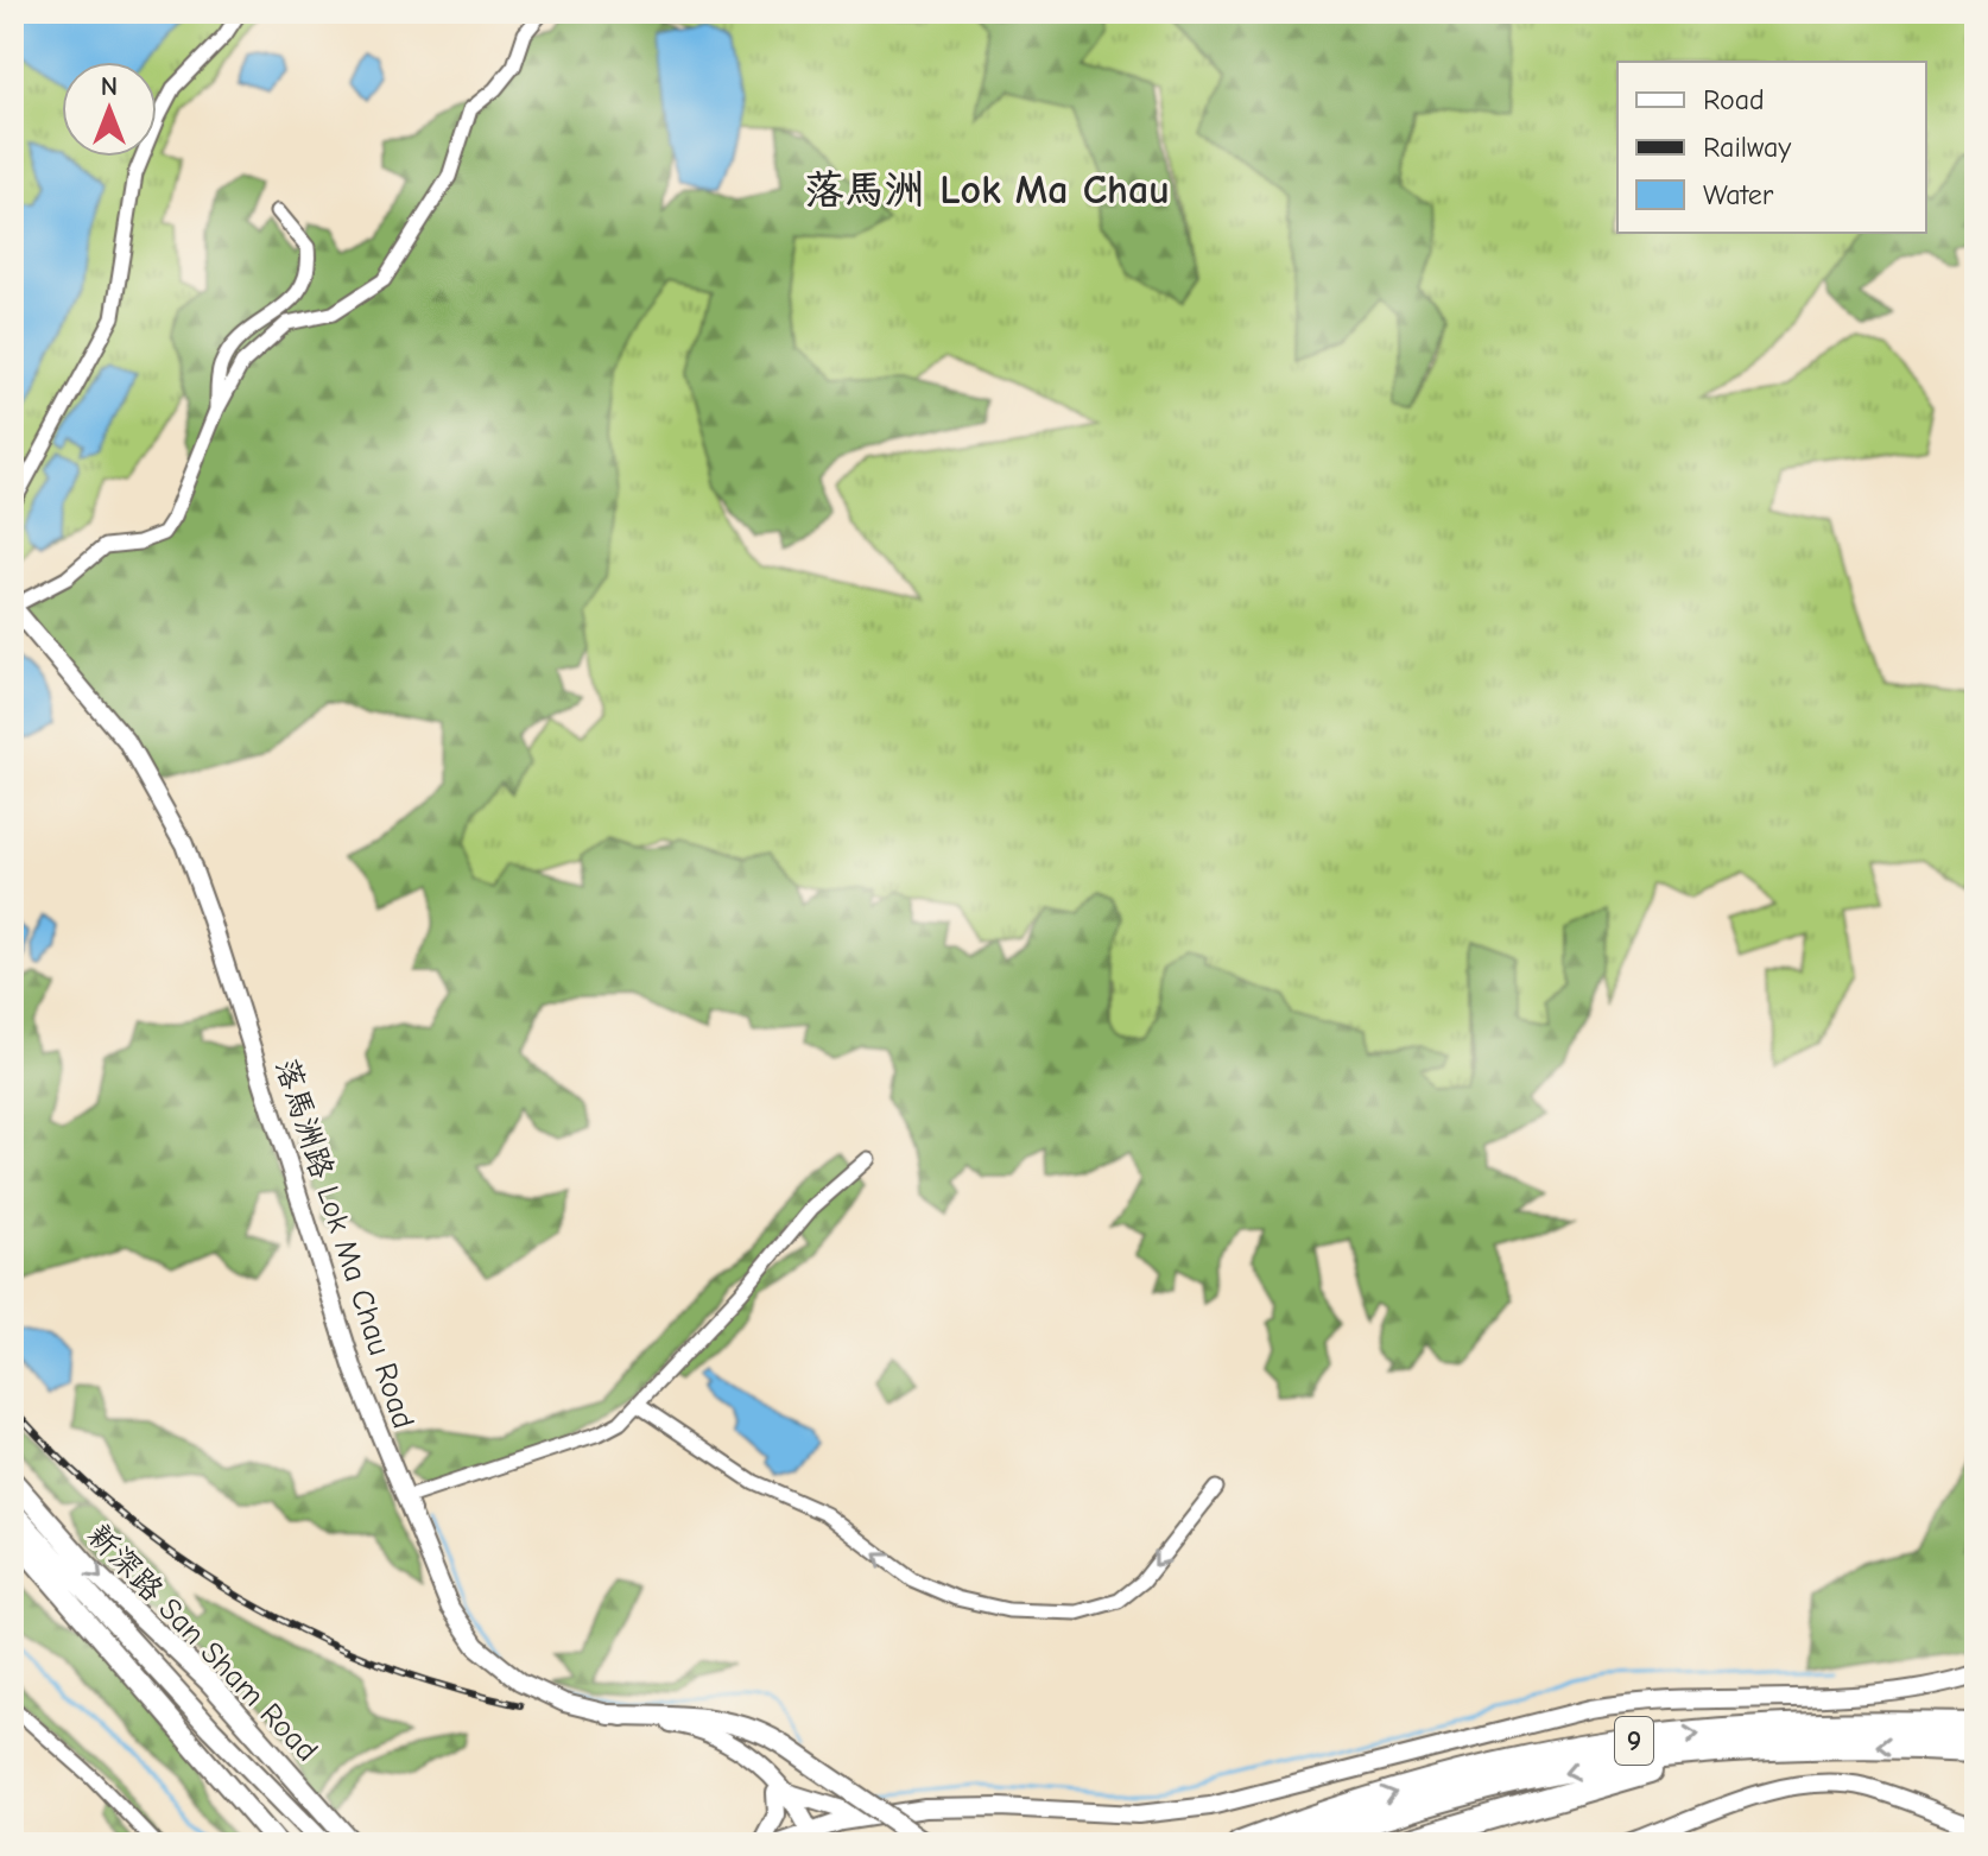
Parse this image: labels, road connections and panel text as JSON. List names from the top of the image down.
{
  "streets": {
    "highway": ["9"],
    "main road": ["新深路 San Sham Road"],
    "street": ["落馬洲路 Lok Ma Chau Road"]
  },
  "districts": ["落馬洲 Lok Ma Chau"],
  "legend": ["Road", "Railway", "Water"],
  "north": "top"
}
